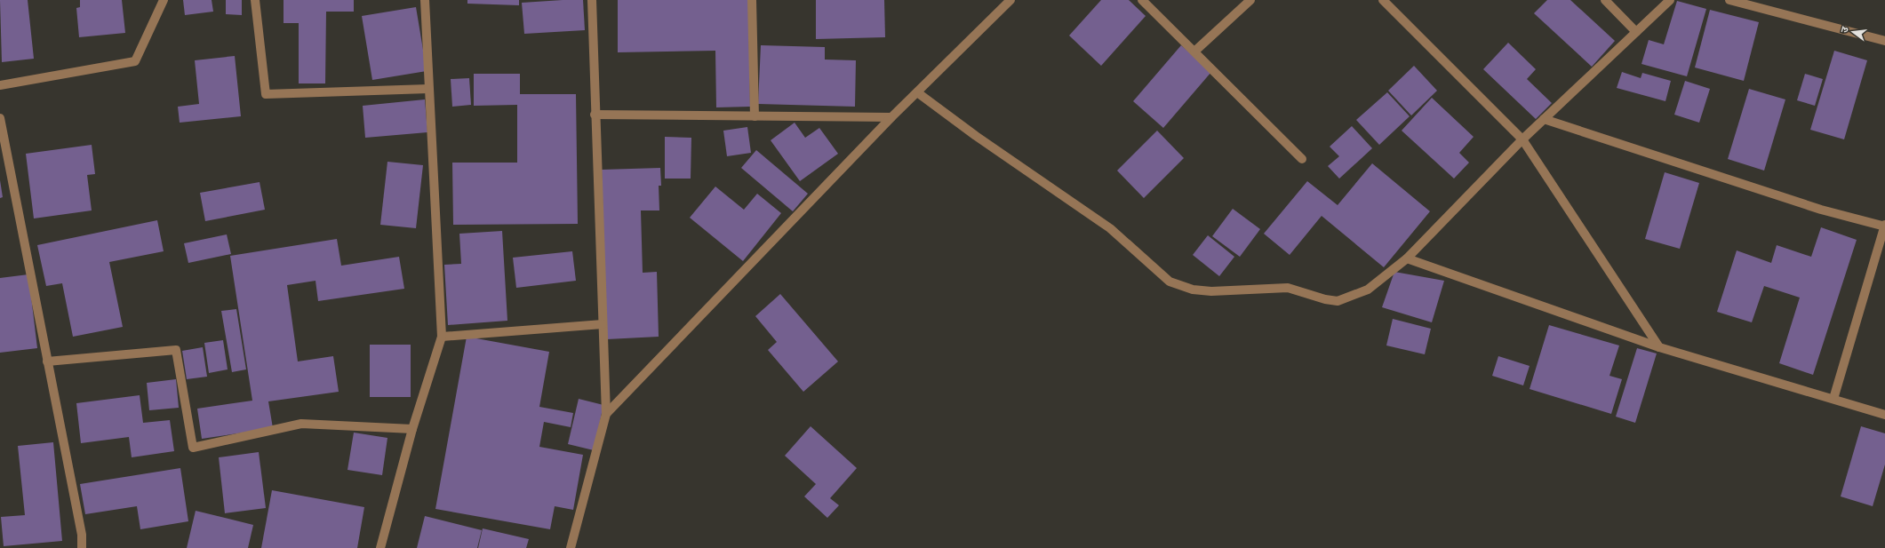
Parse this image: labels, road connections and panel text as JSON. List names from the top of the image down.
{
  "north": "left"
}
